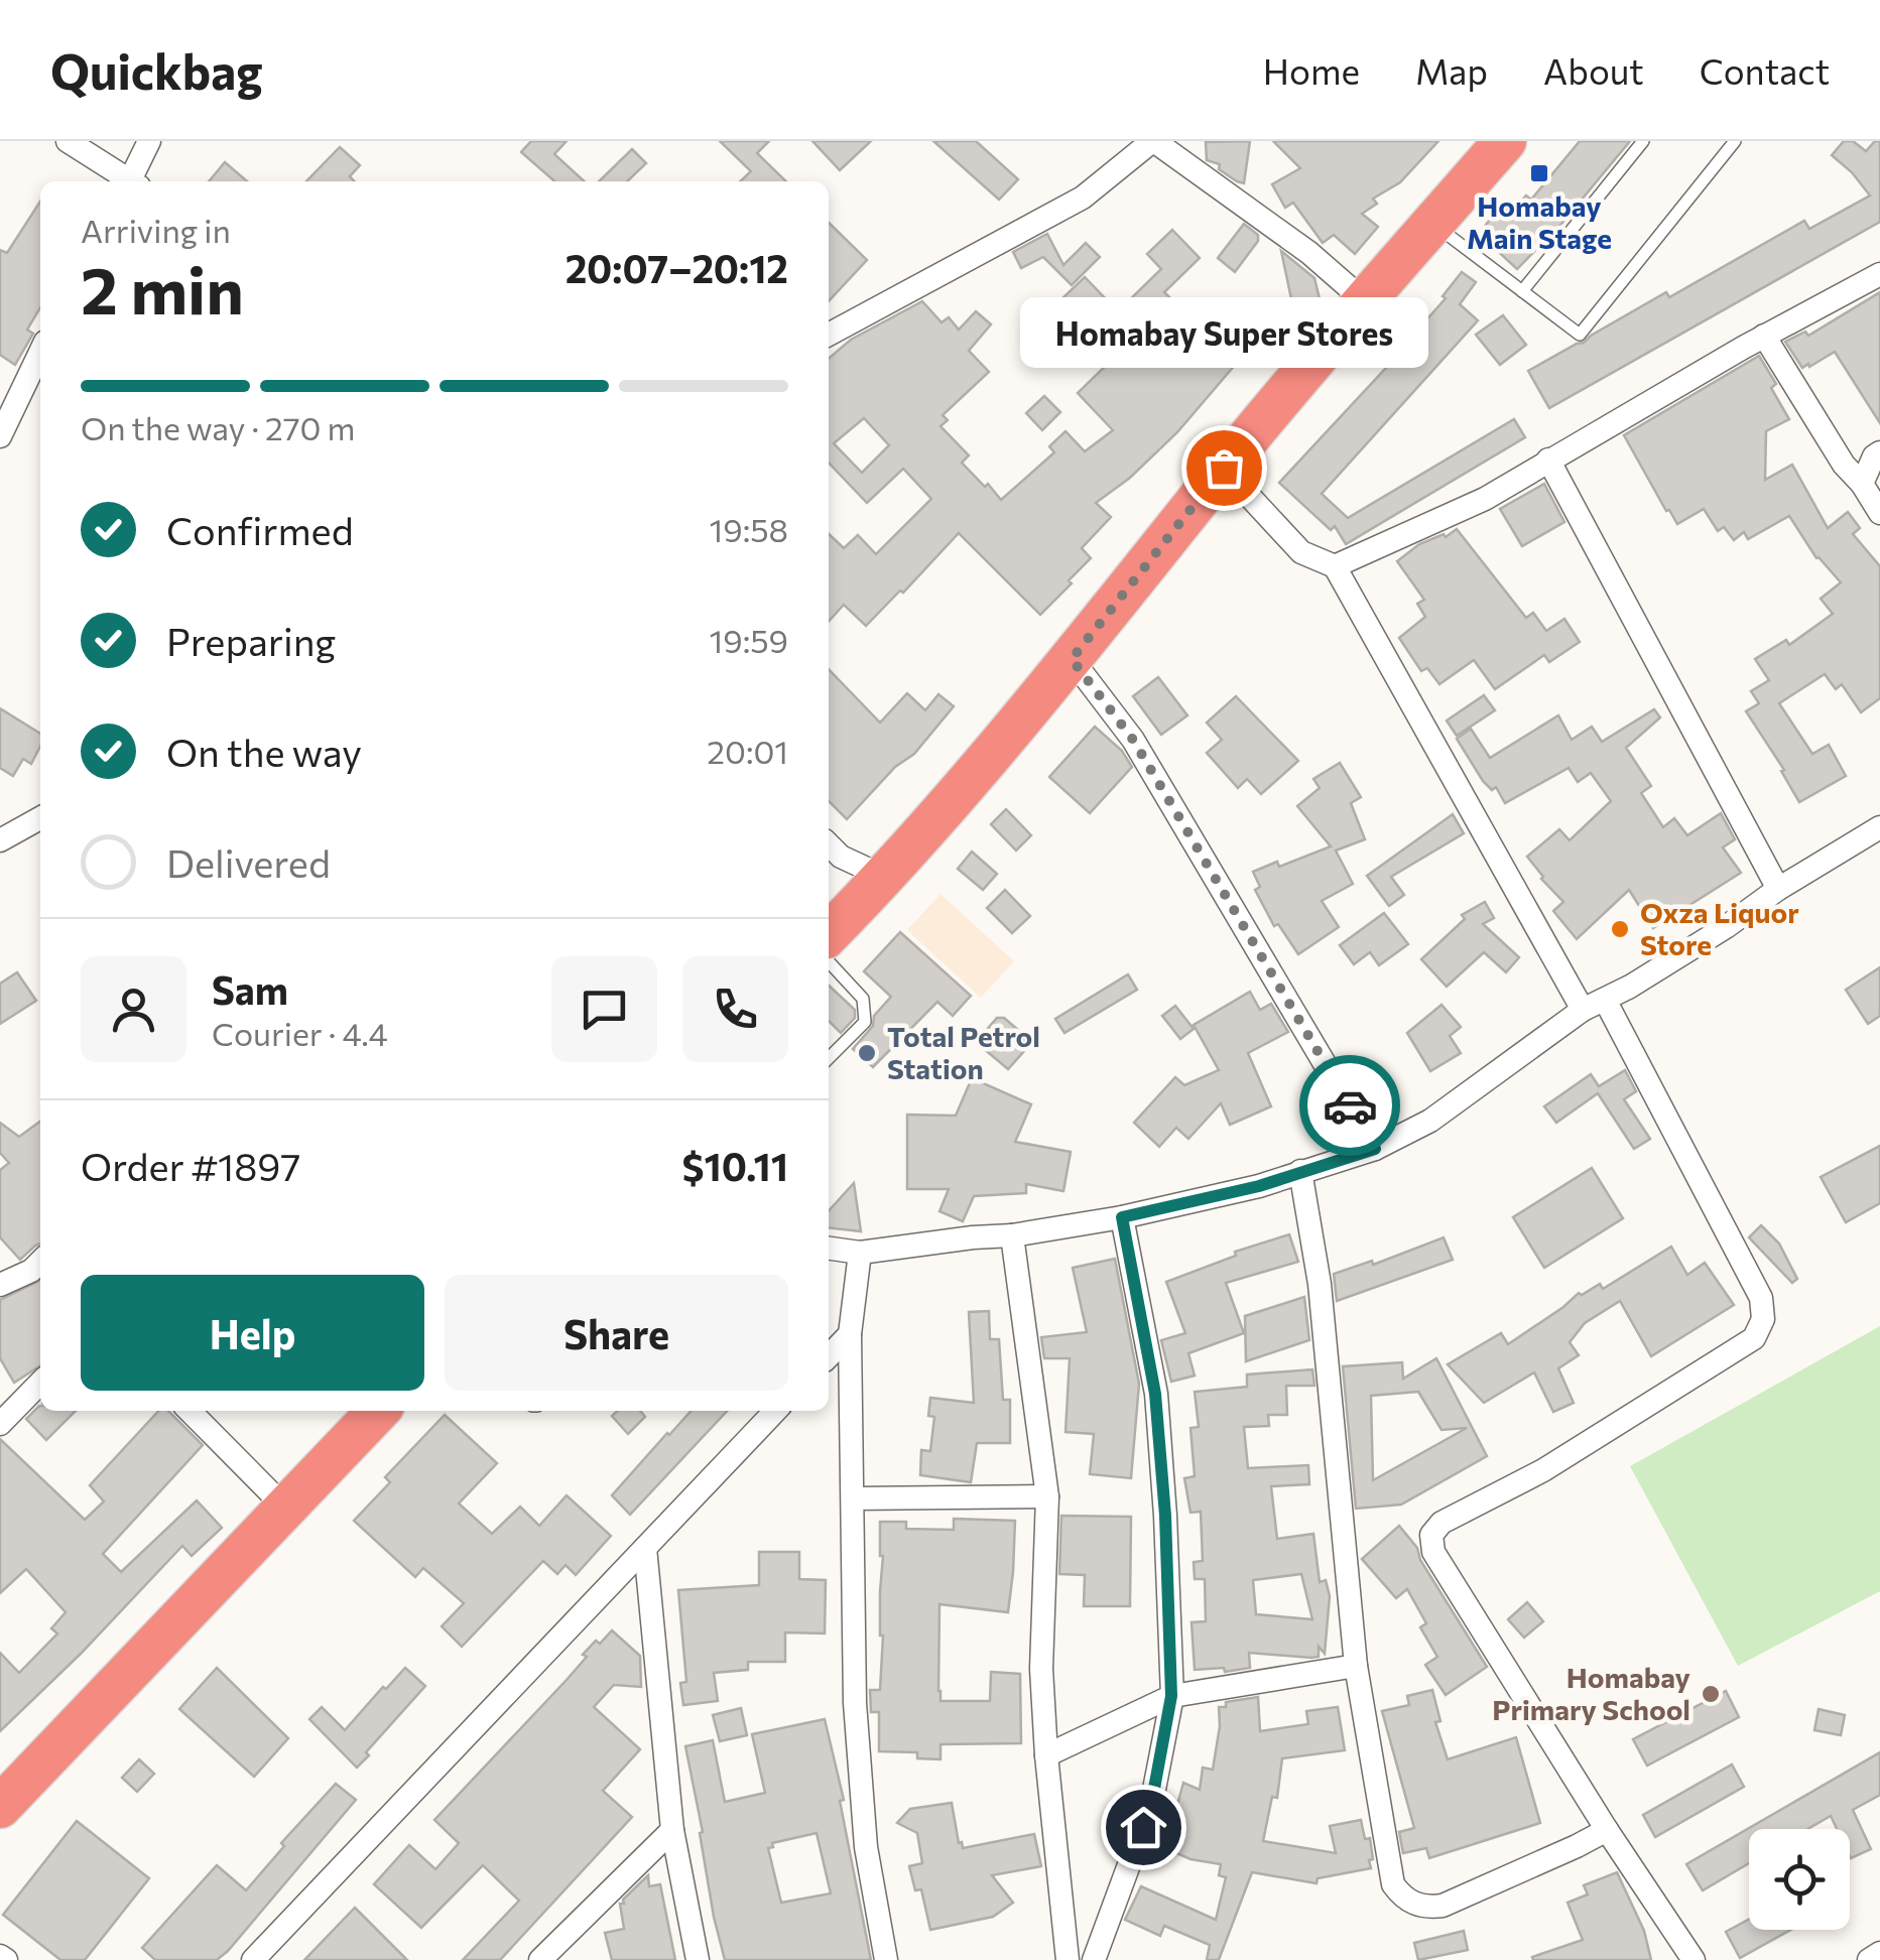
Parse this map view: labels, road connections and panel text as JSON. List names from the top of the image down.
{
  "places": {
    "transit": ["Homabay Main Stage"],
    "other": [
      "Homabay Super Stores",
      "Oxza Liquor Store",
      "Total Petrol Station",
      "Homabay Primary School"
    ]
  },
  "page": {
    "header": "Quickbag",
    "nav": [
      "Home",
      "Map",
      "About",
      "Contact"
    ],
    "heading": ["2 min", "Arriving in", "20:07–20:12"],
    "panel": [
      "Sam",
      "Courier · 4.4",
      "Order #1897",
      "$10.11"
    ],
    "bubble": "Homabay Super Stores",
    "bar": "On the way · 270 m",
    "list": [
      ["Confirmed", "19:58"],
      ["Preparing", "19:59"],
      ["On the way", "20:01"],
      "Delivered"
    ],
    "buttons": ["Help", "Share"]
  }
}
